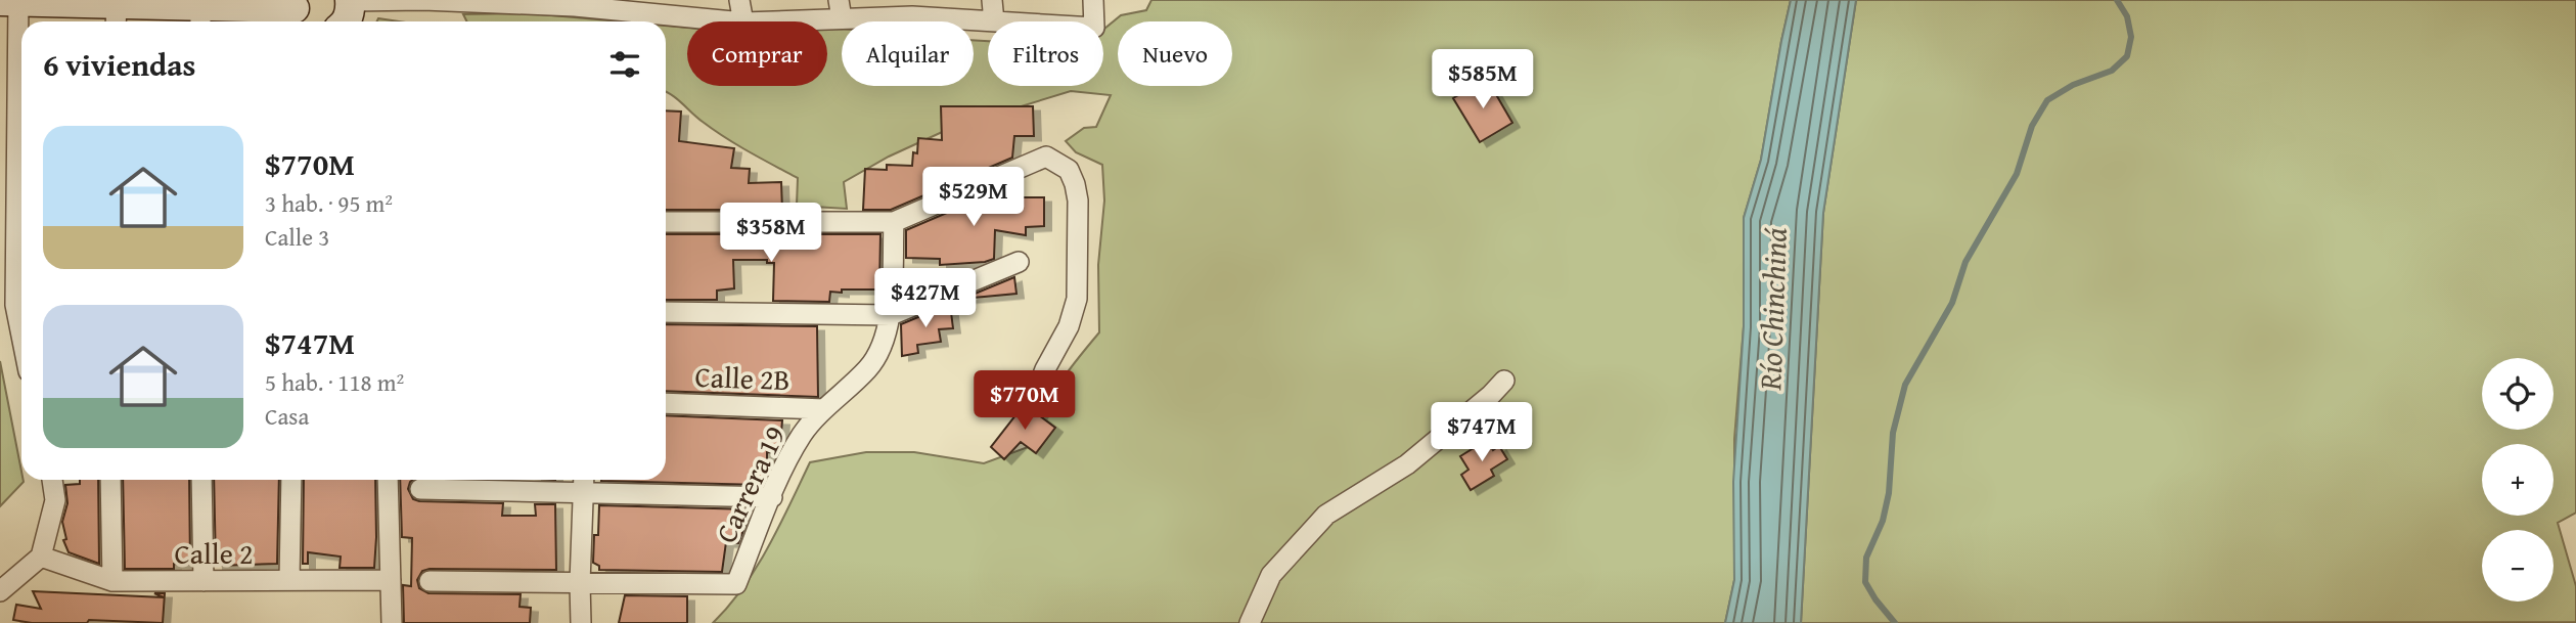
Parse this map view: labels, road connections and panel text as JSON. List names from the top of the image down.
{
  "streets": {
    "street": ["Calle 2B", "Carrera 19", "Calle 2"]
  },
  "crossings": [
    ["Calle 2B", "Carrera 19"]
  ],
  "water": ["Río Chinchiná"],
  "page": {
    "chip": [
      "Comprar",
      "Alquilar",
      "Filtros",
      "Nuevo"
    ],
    "heading": "6 viviendas",
    "price": [
      "$585M",
      "$529M",
      "$358M",
      "$427M",
      "$770M",
      "$747M"
    ],
    "list": [
      {
        "name": "$770M",
        "note": "3 hab. · 95 m² · Calle 3"
      },
      {
        "name": "$747M",
        "note": "5 hab. · 118 m² · Casa"
      }
    ],
    "map_buttons": ["+", "−"]
  }
}
